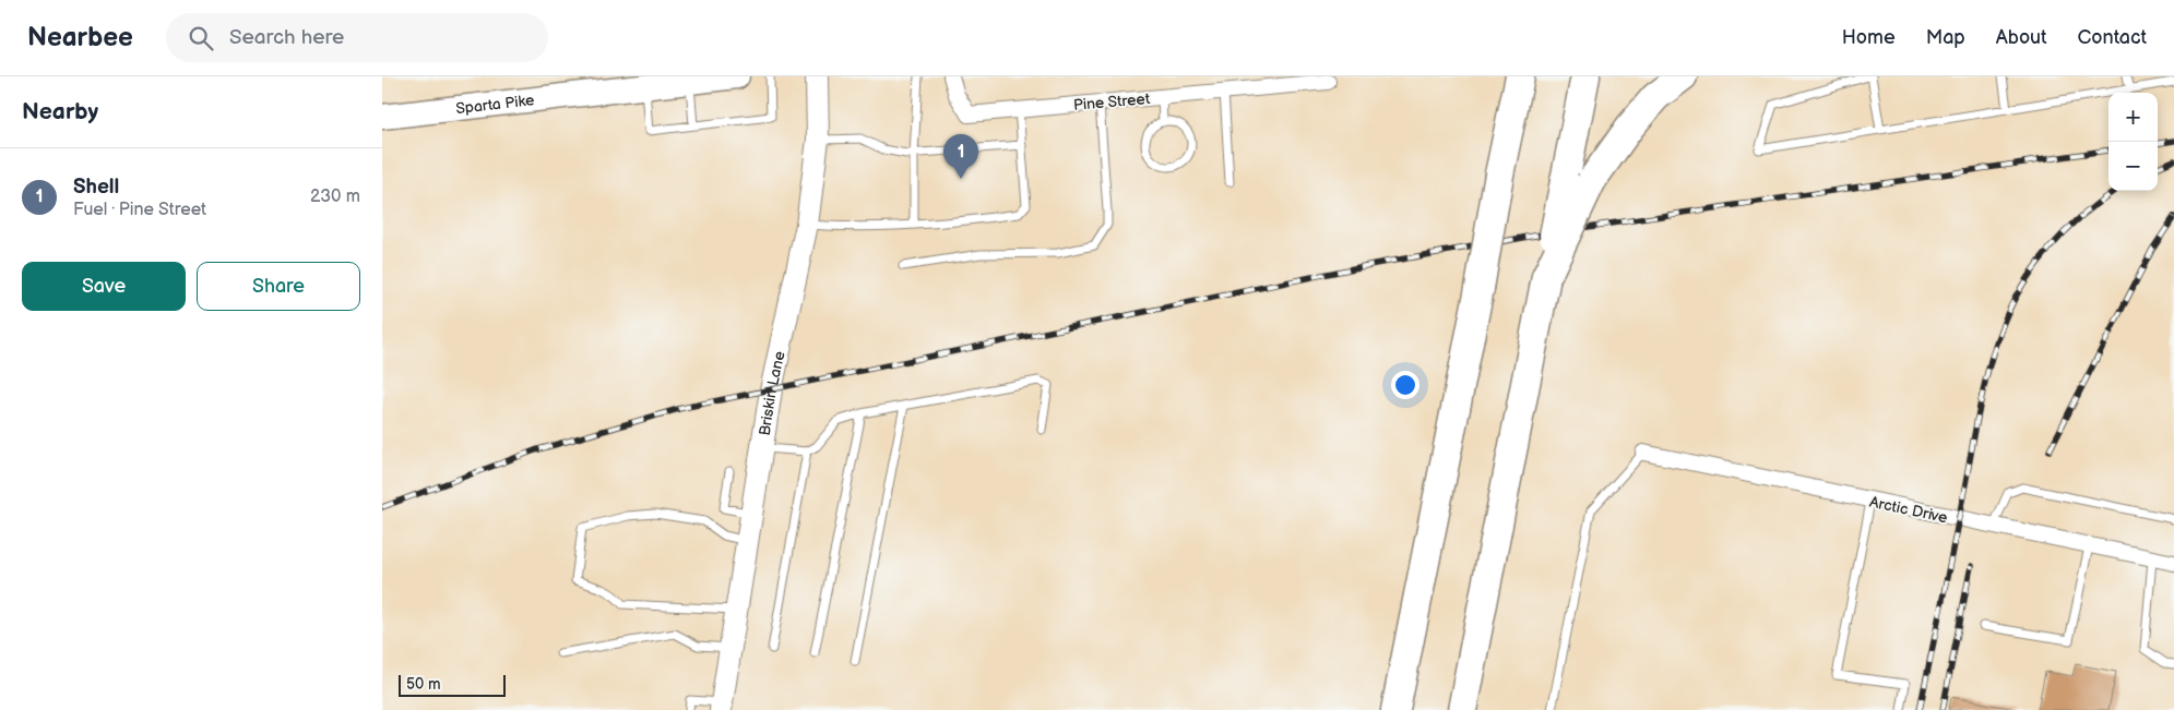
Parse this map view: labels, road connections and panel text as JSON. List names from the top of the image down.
{
  "streets": {
    "main road": ["Sparta Pike"],
    "street": ["Pine Street", "Briskin Lane", "Arctic Drive"]
  },
  "scale_bar": "50 m",
  "page": {
    "header": "Nearbee",
    "search": "Search here",
    "nav": [
      "Home",
      "Map",
      "About",
      "Contact"
    ],
    "heading": "Nearby",
    "map_buttons": ["+", "−"],
    "pins": "1",
    "list": [
      {
        "mark": "1",
        "name": "Shell",
        "note": "Fuel · Pine Street",
        "value": "230 m"
      }
    ],
    "buttons": ["Save", "Share"],
    "scale": "50 m"
  }
}
